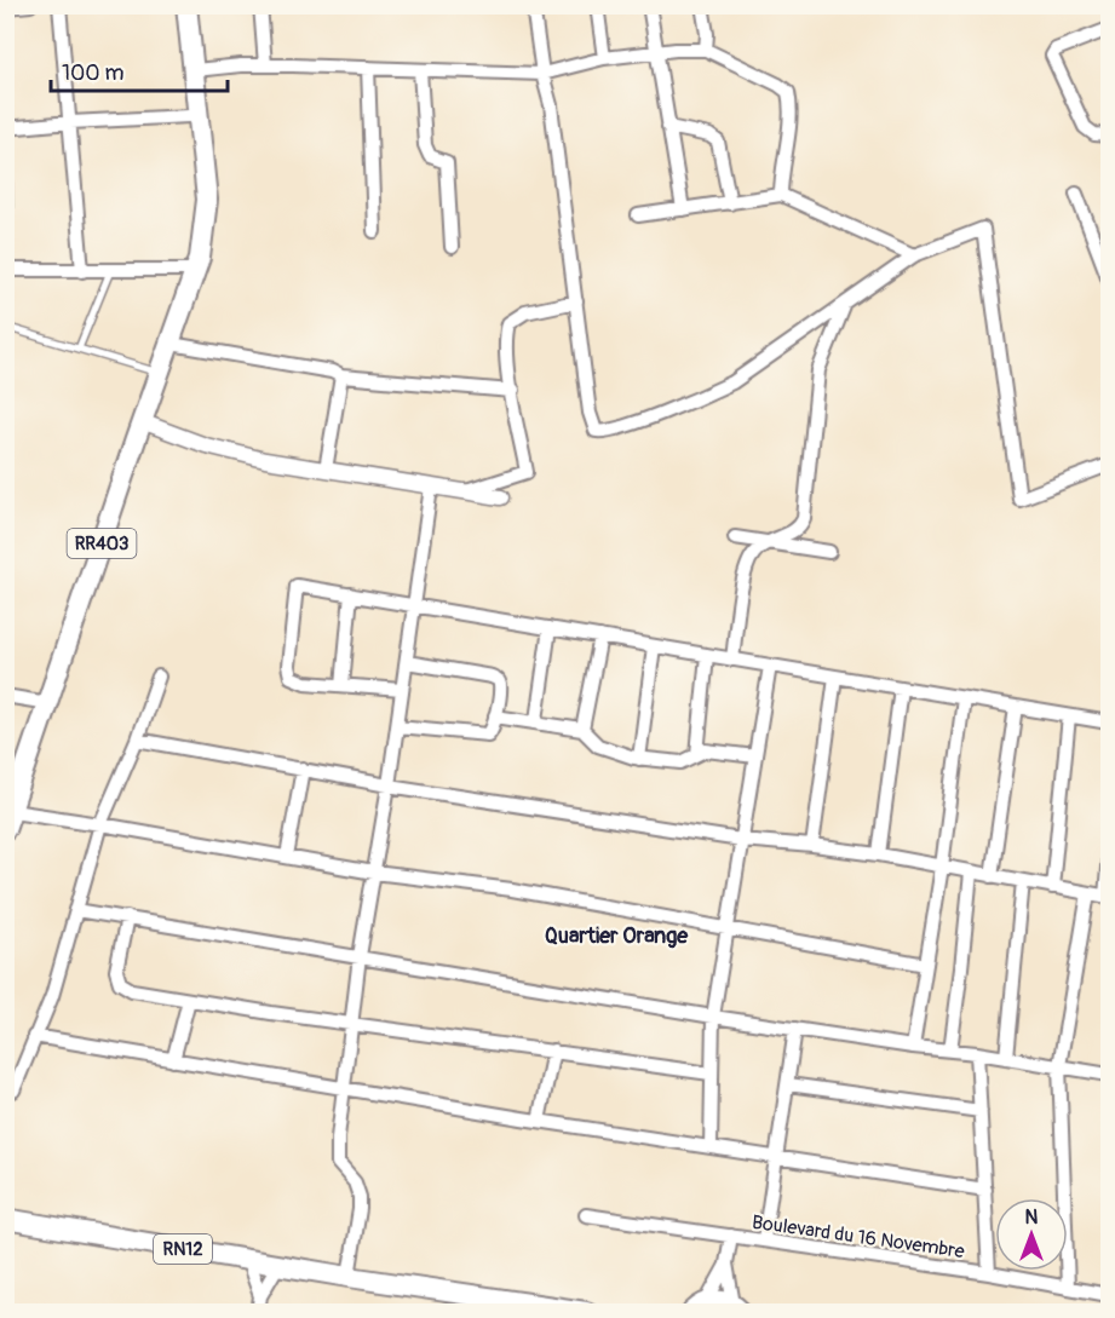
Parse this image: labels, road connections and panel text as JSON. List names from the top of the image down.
{
  "streets": {
    "main road": ["RR403", "RN12"],
    "street": ["Boulevard du 16 Novembre"]
  },
  "districts": ["Quartier Orange"],
  "scale_bar": "100 m",
  "north": "top"
}
